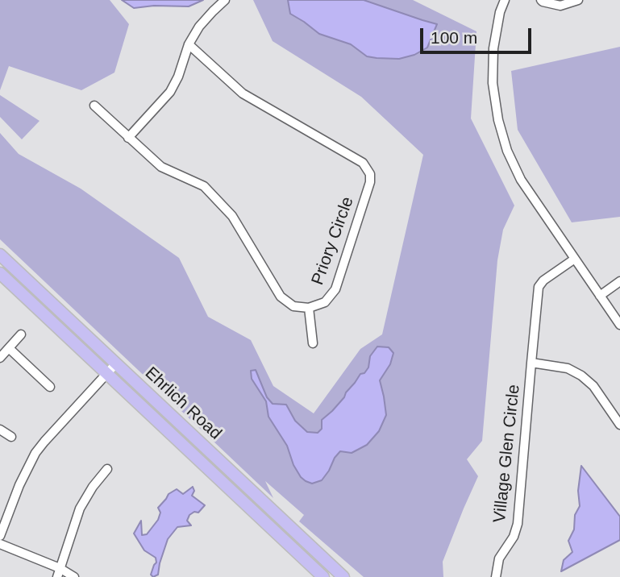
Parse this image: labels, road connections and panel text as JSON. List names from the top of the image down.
{
  "streets": {
    "main road": ["Ehrlich Road"],
    "street": ["Priory Circle", "Village Glen Circle"]
  },
  "scale_bar": "100 m"
}
